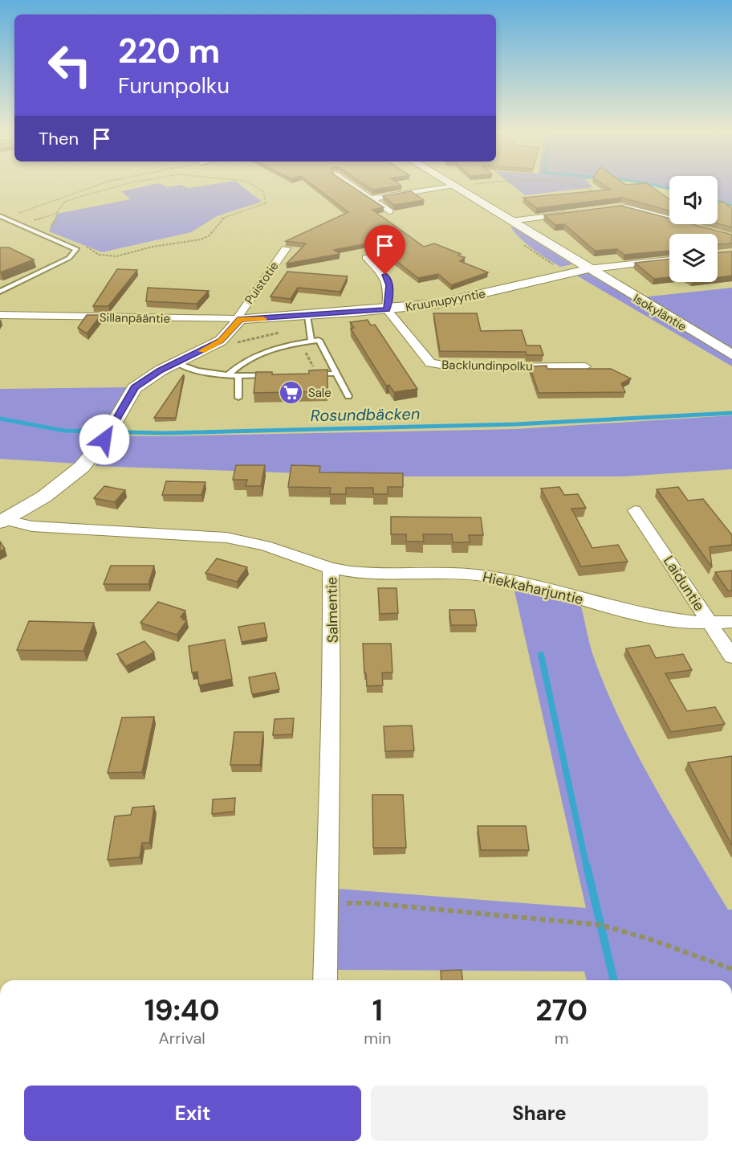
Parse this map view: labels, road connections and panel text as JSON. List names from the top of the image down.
{
  "streets": {
    "street": [
      "Puistotie",
      "Kruunupyyntie",
      "Isokyläntie",
      "Sillanpääntie",
      "Backlundinpolku",
      "Laiduntie",
      "Hiekkaharjuntie",
      "Salmentie"
    ]
  },
  "crossings": [
    ["Puistotie", "Kruunupyyntie"],
    ["Puistotie", "Sillanpääntie"],
    ["Kruunupyyntie", "Isokyläntie"],
    ["Kruunupyyntie", "Sillanpääntie"],
    ["Kruunupyyntie", "Backlundinpolku"],
    ["Laiduntie", "Hiekkaharjuntie"],
    ["Hiekkaharjuntie", "Salmentie"]
  ],
  "water": ["Rosundbäcken"],
  "places": {
    "supermarket": ["Sale"]
  },
  "page": {
    "turn": ["220 m", "Furunpolku"],
    "then": "Then",
    "eta": [
      "19:40",
      "Arrival",
      "1",
      "min",
      "270",
      "m"
    ],
    "buttons": ["Exit", "Share"]
  }
}
